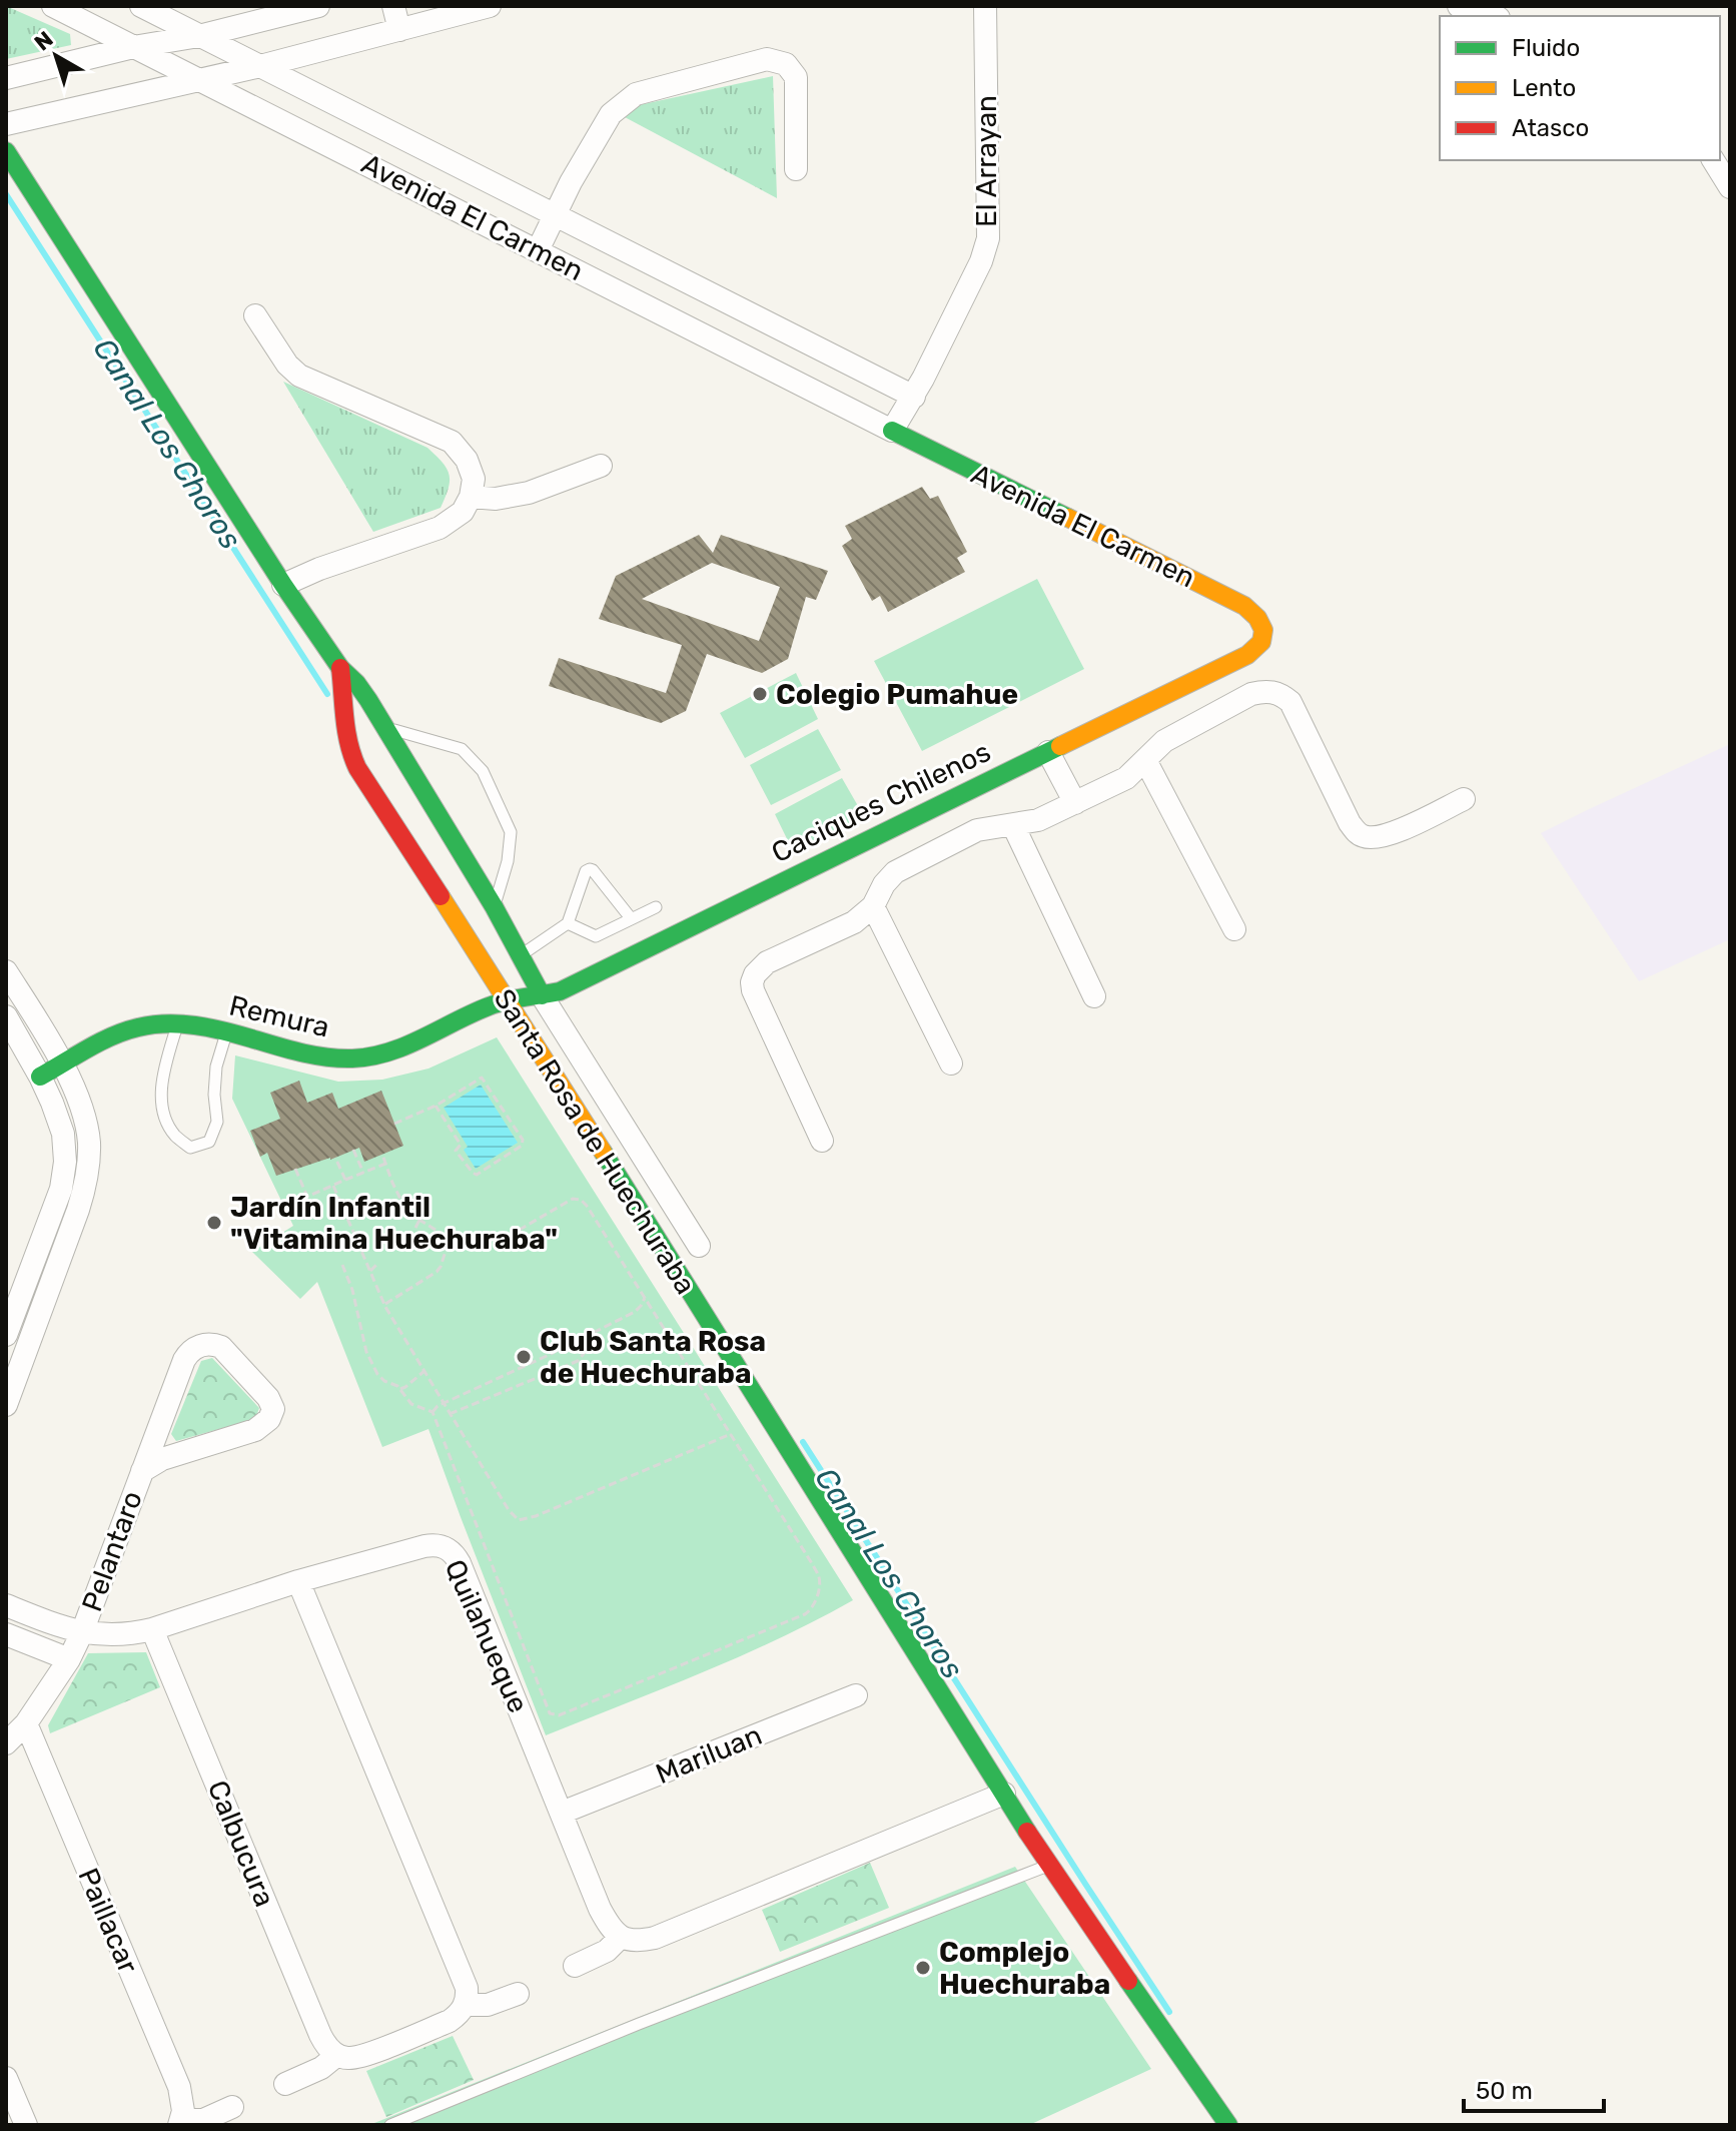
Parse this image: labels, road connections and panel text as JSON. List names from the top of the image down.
{
  "streets": {
    "street": [
      "El Arrayan",
      "Avenida El Carmen",
      "Caciques Chilenos",
      "Remura",
      "Santa Rosa de Huechuraba",
      "Pelantaro",
      "Quilahueque",
      "Mariluan",
      "Calbucura",
      "Paillacar"
    ]
  },
  "crossings": [
    ["El Arrayan", "Avenida El Carmen"],
    ["Avenida El Carmen", "Caciques Chilenos"],
    ["Caciques Chilenos", "Remura"],
    ["Caciques Chilenos", "Santa Rosa de Huechuraba"],
    ["Remura", "Santa Rosa de Huechuraba"],
    ["Pelantaro", "Quilahueque"],
    ["Quilahueque", "Mariluan"],
    ["Quilahueque", "Calbucura"]
  ],
  "water": ["Canal Los Choros"],
  "places": [
    "Colegio Pumahue",
    "Jardín Infantil \"Vitamina Huechuraba\"",
    "Club Santa Rosa de Huechuraba",
    "Complejo Huechuraba"
  ],
  "legend": ["Fluido", "Lento", "Atasco"],
  "scale_bar": "50 m",
  "north": "top left"
}
